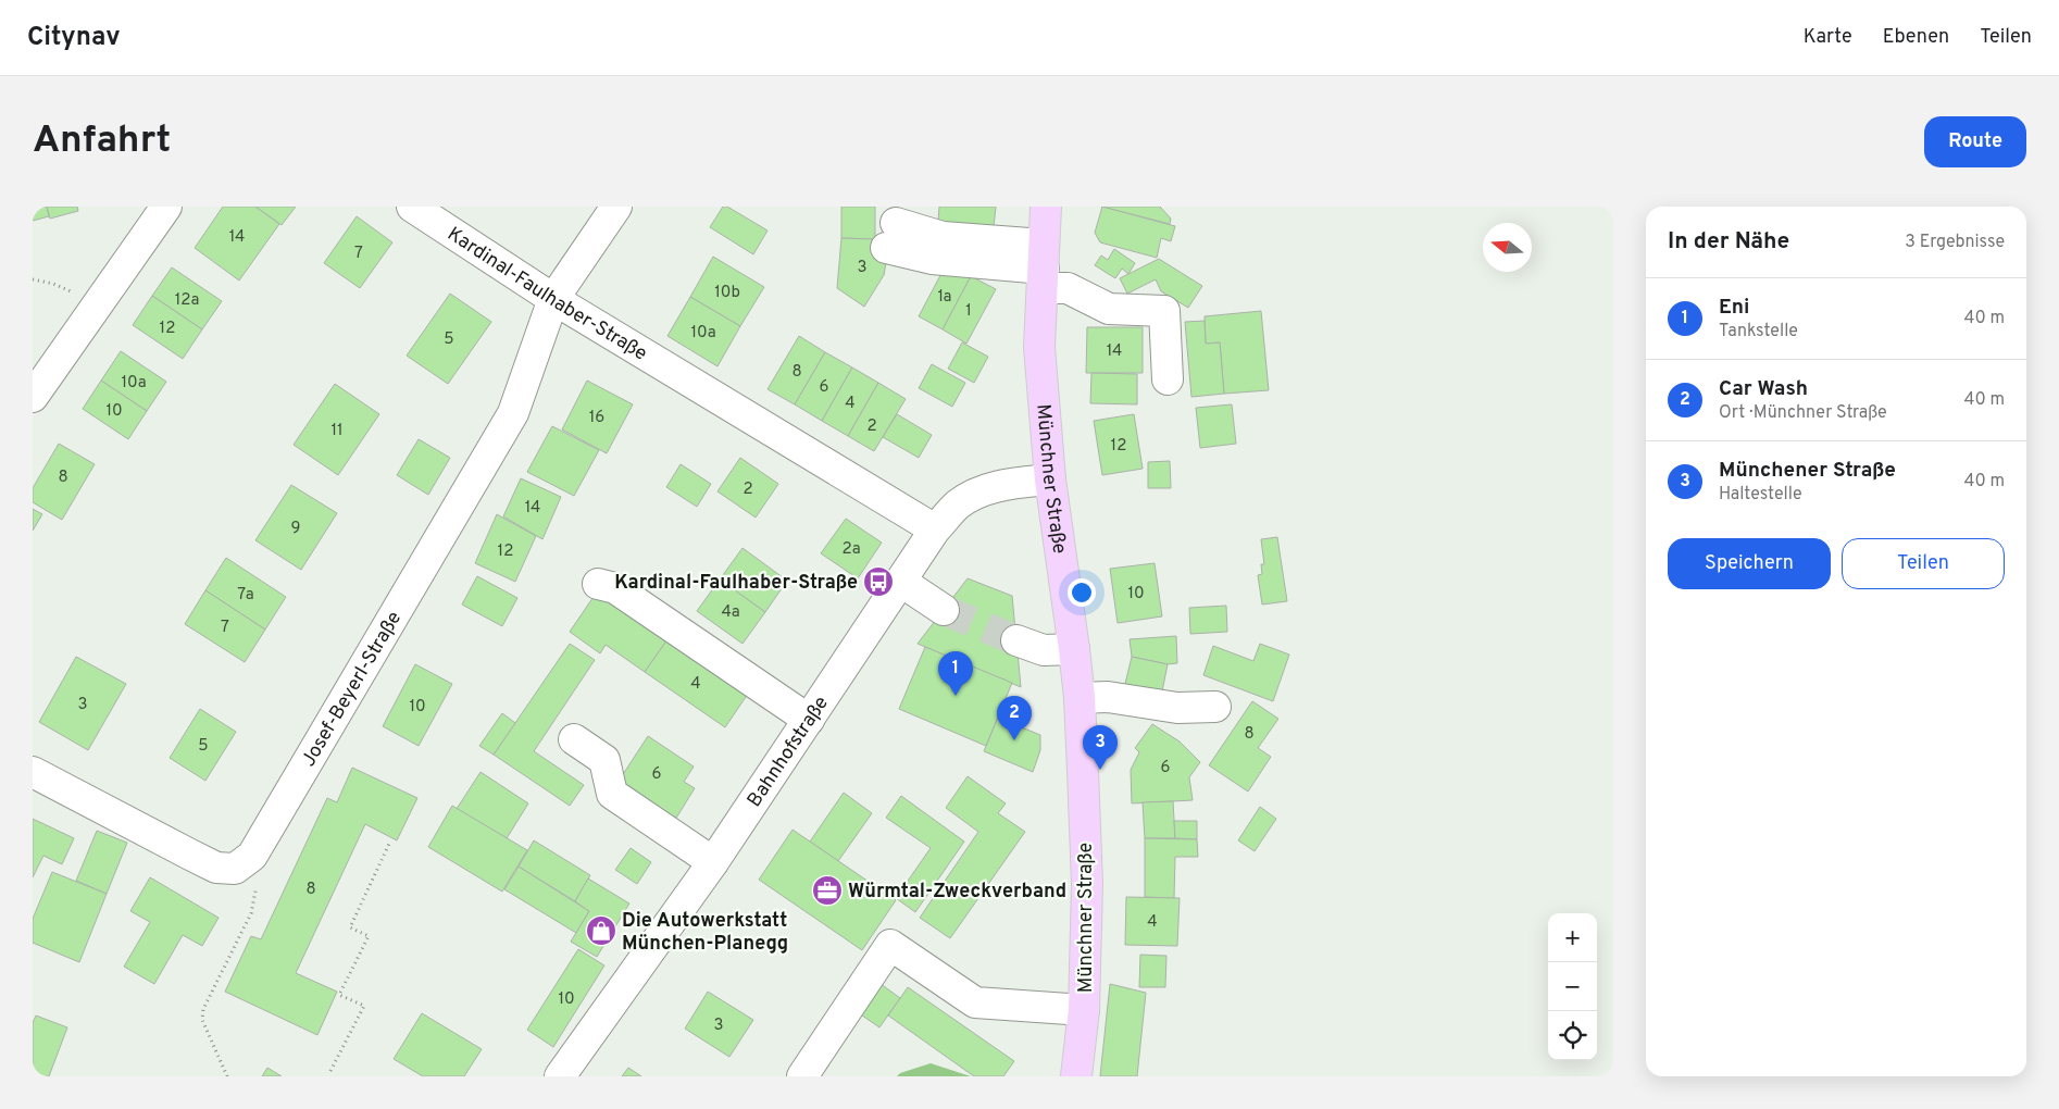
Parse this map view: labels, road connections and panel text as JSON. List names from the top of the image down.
{
  "streets": {
    "main road": ["Münchner Straße"],
    "street": ["Kardinal-Faulhaber-Straße", "Josef-Beyerl-Straße", "Bahnhofstraße"]
  },
  "crossings": [
    ["Kardinal-Faulhaber-Straße", "Josef-Beyerl-Straße"],
    ["Kardinal-Faulhaber-Straße", "Bahnhofstraße"],
    ["Münchner Straße", "Bahnhofstraße"]
  ],
  "places": {
    "bus stop": ["Kardinal-Faulhaber-Straße"],
    "office": ["Würmtal-Zweckverband"],
    "shop": ["Die Autowerkstatt München-Planegg"]
  },
  "house_numbers": [
    "14",
    "7",
    "3",
    "10b",
    "1a",
    "12a",
    "1",
    "12",
    "10a",
    "5",
    "14",
    "8",
    "10a",
    "6",
    "4",
    "10",
    "16",
    "2",
    "11",
    "12",
    "8",
    "2",
    "14",
    "9",
    "2a",
    "12",
    "10",
    "7a",
    "4a",
    "7",
    "4",
    "3",
    "10",
    "8",
    "5",
    "6",
    "6",
    "8",
    "4",
    "10",
    "3"
  ],
  "north": "left",
  "page": {
    "header": "Citynav",
    "nav": ["Karte", "Ebenen", "Teilen"],
    "buttons": [
      "Route",
      ["Speichern", "Teilen"]
    ],
    "title": "Anfahrt",
    "heading": ["In der Nähe", "3 Ergebnisse"],
    "list": [
      {
        "mark": "1",
        "name": "Eni",
        "note": "Tankstelle",
        "value": "40 m"
      },
      {
        "mark": "2",
        "name": "Car Wash",
        "note": "Ort · Münchner Straße",
        "value": "40 m"
      },
      {
        "mark": "3",
        "name": "Münchener Straße",
        "note": "Haltestelle",
        "value": "40 m"
      }
    ],
    "pins": ["1", "2", "3"],
    "map_buttons": ["+", "−"]
  }
}
